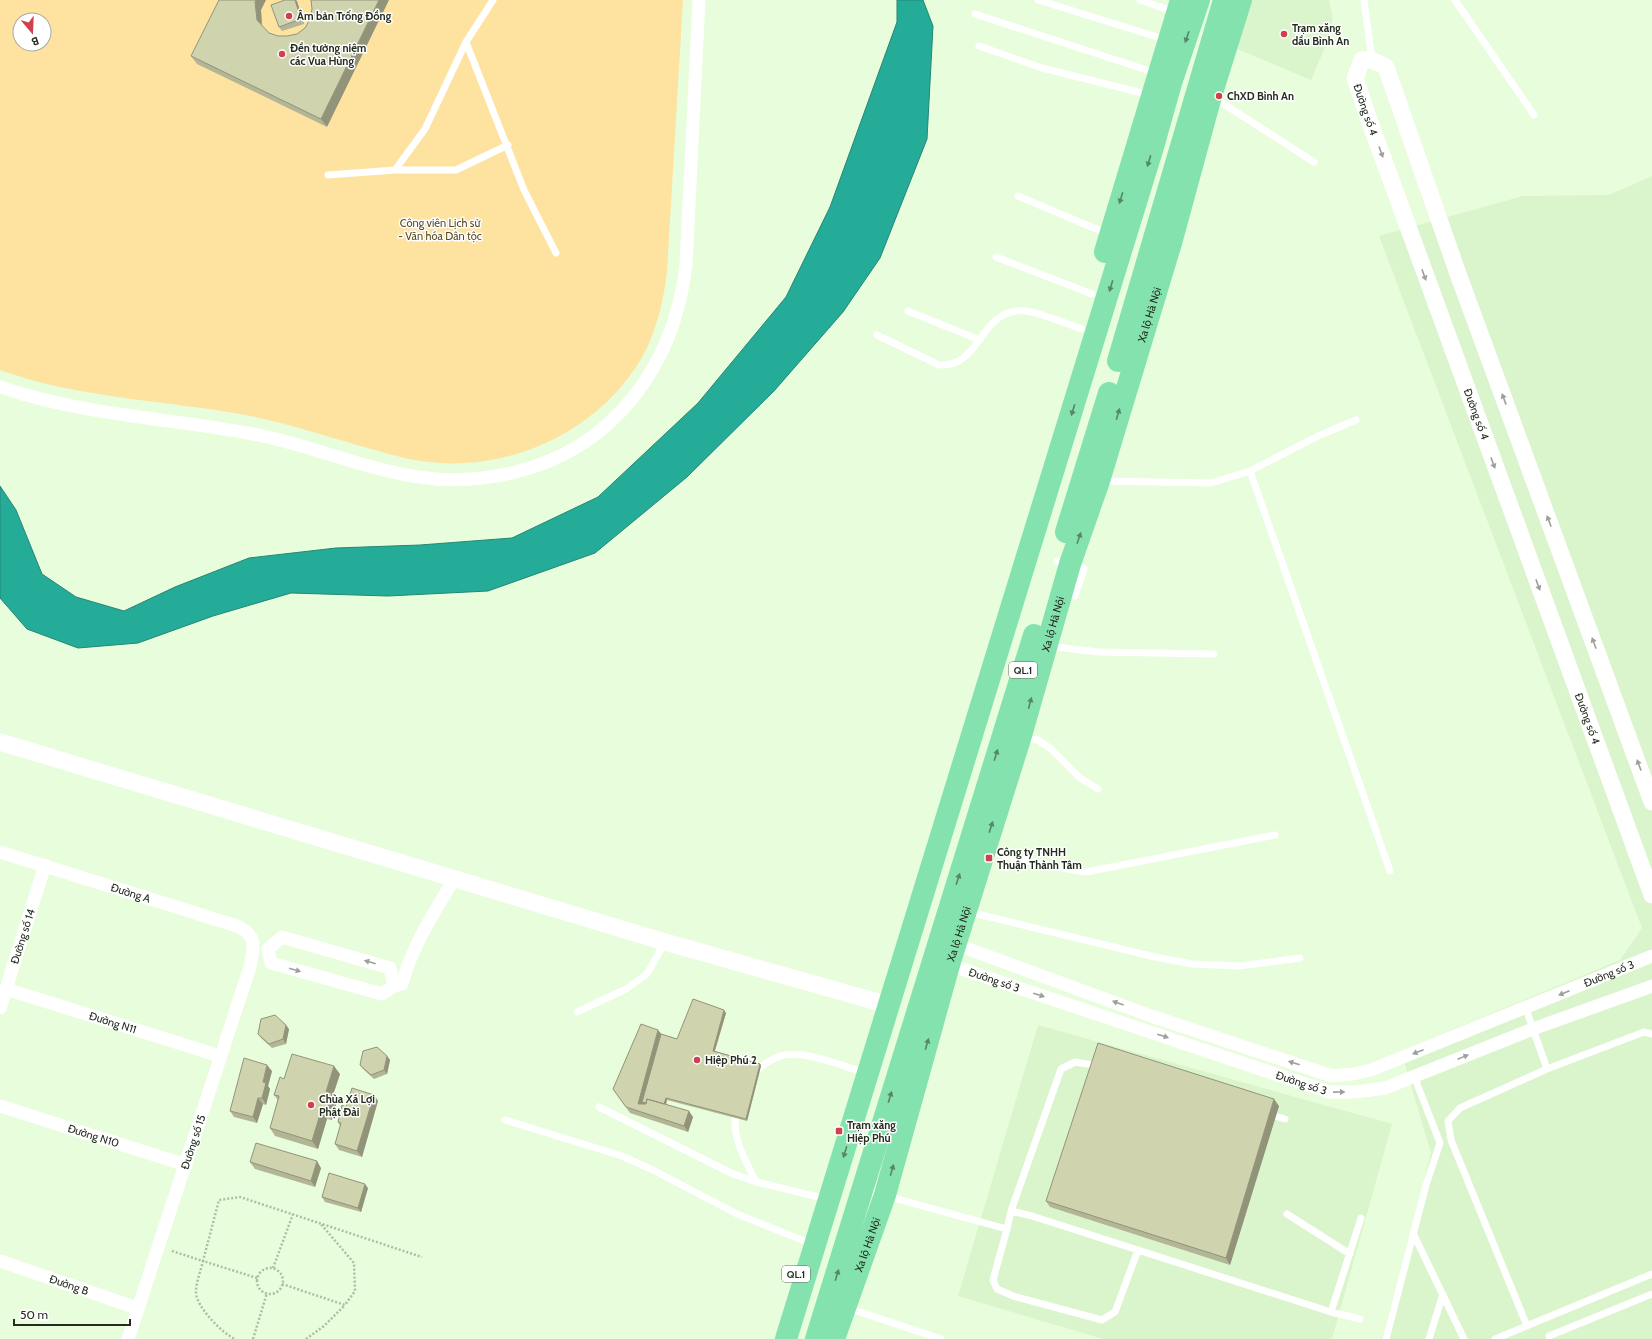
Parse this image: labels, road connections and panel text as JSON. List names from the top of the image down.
{
  "streets": {
    "highway": ["Xa lộ Hà Nội", "QL.1"],
    "street": [
      "Đường số 4",
      "Đường A",
      "Đường số 14",
      "Đường số 3",
      "Đường N11",
      "Đường N10",
      "Đường số 15",
      "Đường B"
    ]
  },
  "crossings": [
    ["Xa lộ Hà Nội", "Đường số 3"],
    ["Đường A", "Đường số 14"],
    ["Đường A", "Đường số 15"],
    ["Đường số 14", "Đường N11"],
    ["Đường N11", "Đường số 15"],
    ["Đường N10", "Đường số 15"],
    ["Đường số 15", "Đường B"]
  ],
  "parks": ["Công viên Lịch sử - Văn hóa Dân tộc"],
  "places": {
    "other": [
      "Âm bản Trống Đồng",
      "Trạm xăng dầu Bình An",
      "Đền tưởng niệm các Vua Hùng",
      "ChXD Bình An",
      "Hiệp Phú 2",
      "Chùa Xá Lợi Phật Đài"
    ],
    "transit": ["Công ty TNHH Thuận Thành Tâm", "Trạm xăng Hiệp Phú"]
  },
  "scale_bar": "50 m",
  "north": "bottom"
}
